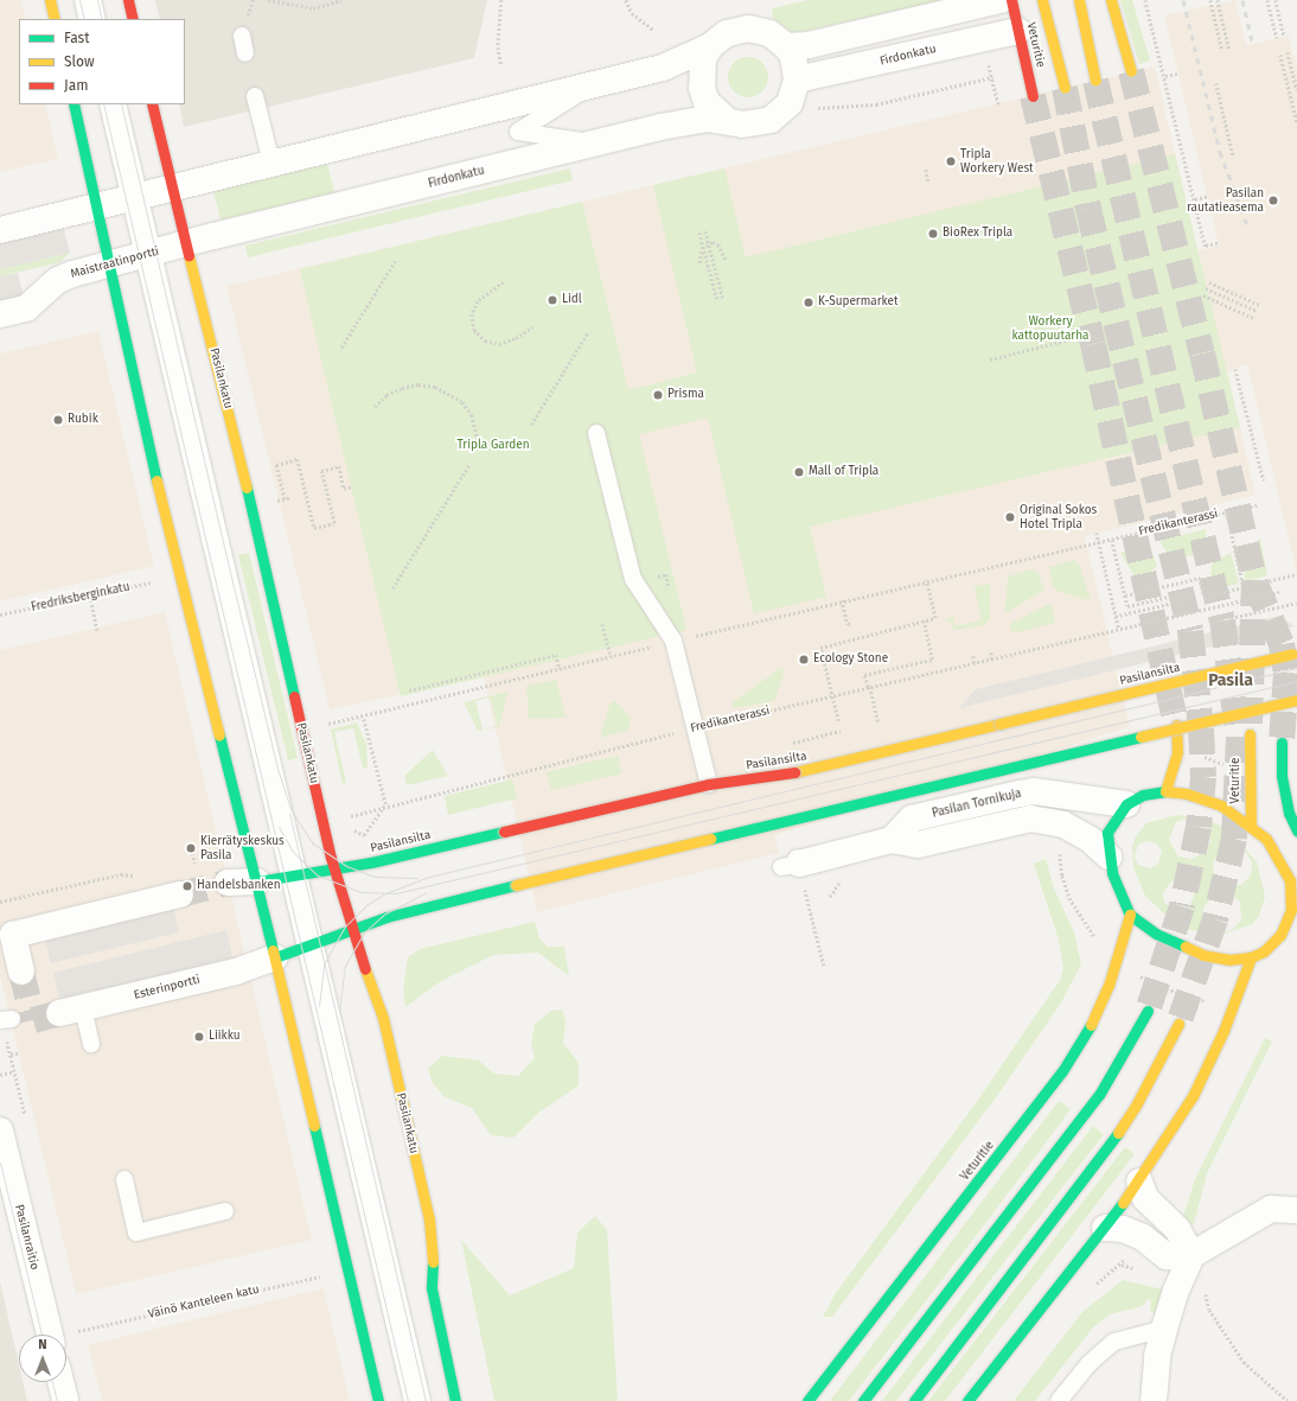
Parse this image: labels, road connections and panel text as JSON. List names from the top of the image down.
{
  "streets": {
    "street": [
      "Veturitie",
      "Firdonkatu",
      "Maistraatinportti",
      "Pasilankatu",
      "Pasilansilta",
      "Pasilan Tornikuja",
      "Esterinportti",
      "Pasilanraitio"
    ],
    "path": ["Fredikanterassi", "Fredriksberginkatu", "Väinö Kanteleen katu"]
  },
  "crossings": [
    ["Veturitie", "Firdonkatu"],
    ["Veturitie", "Pasilan Tornikuja"],
    ["Firdonkatu", "Maistraatinportti"],
    ["Firdonkatu", "Pasilankatu"],
    ["Maistraatinportti", "Pasilankatu"],
    ["Pasilankatu", "Pasilansilta"]
  ],
  "districts": ["Pasila"],
  "parks": ["Workery kattopuutarha", "Tripla Garden"],
  "places": [
    "Tripla Workery West",
    "Pasilan rautatieasema",
    "BioRex Tripla",
    "Lidl",
    "K-Supermarket",
    "Prisma",
    "Rubik",
    "Mall of Tripla",
    "Original Sokos Hotel Tripla",
    "Ecology Stone",
    "Kierrätyskeskus Pasila",
    "Handelsbanken",
    "Liikku"
  ],
  "legend": ["Fast", "Slow", "Jam"],
  "north": "top"
}
